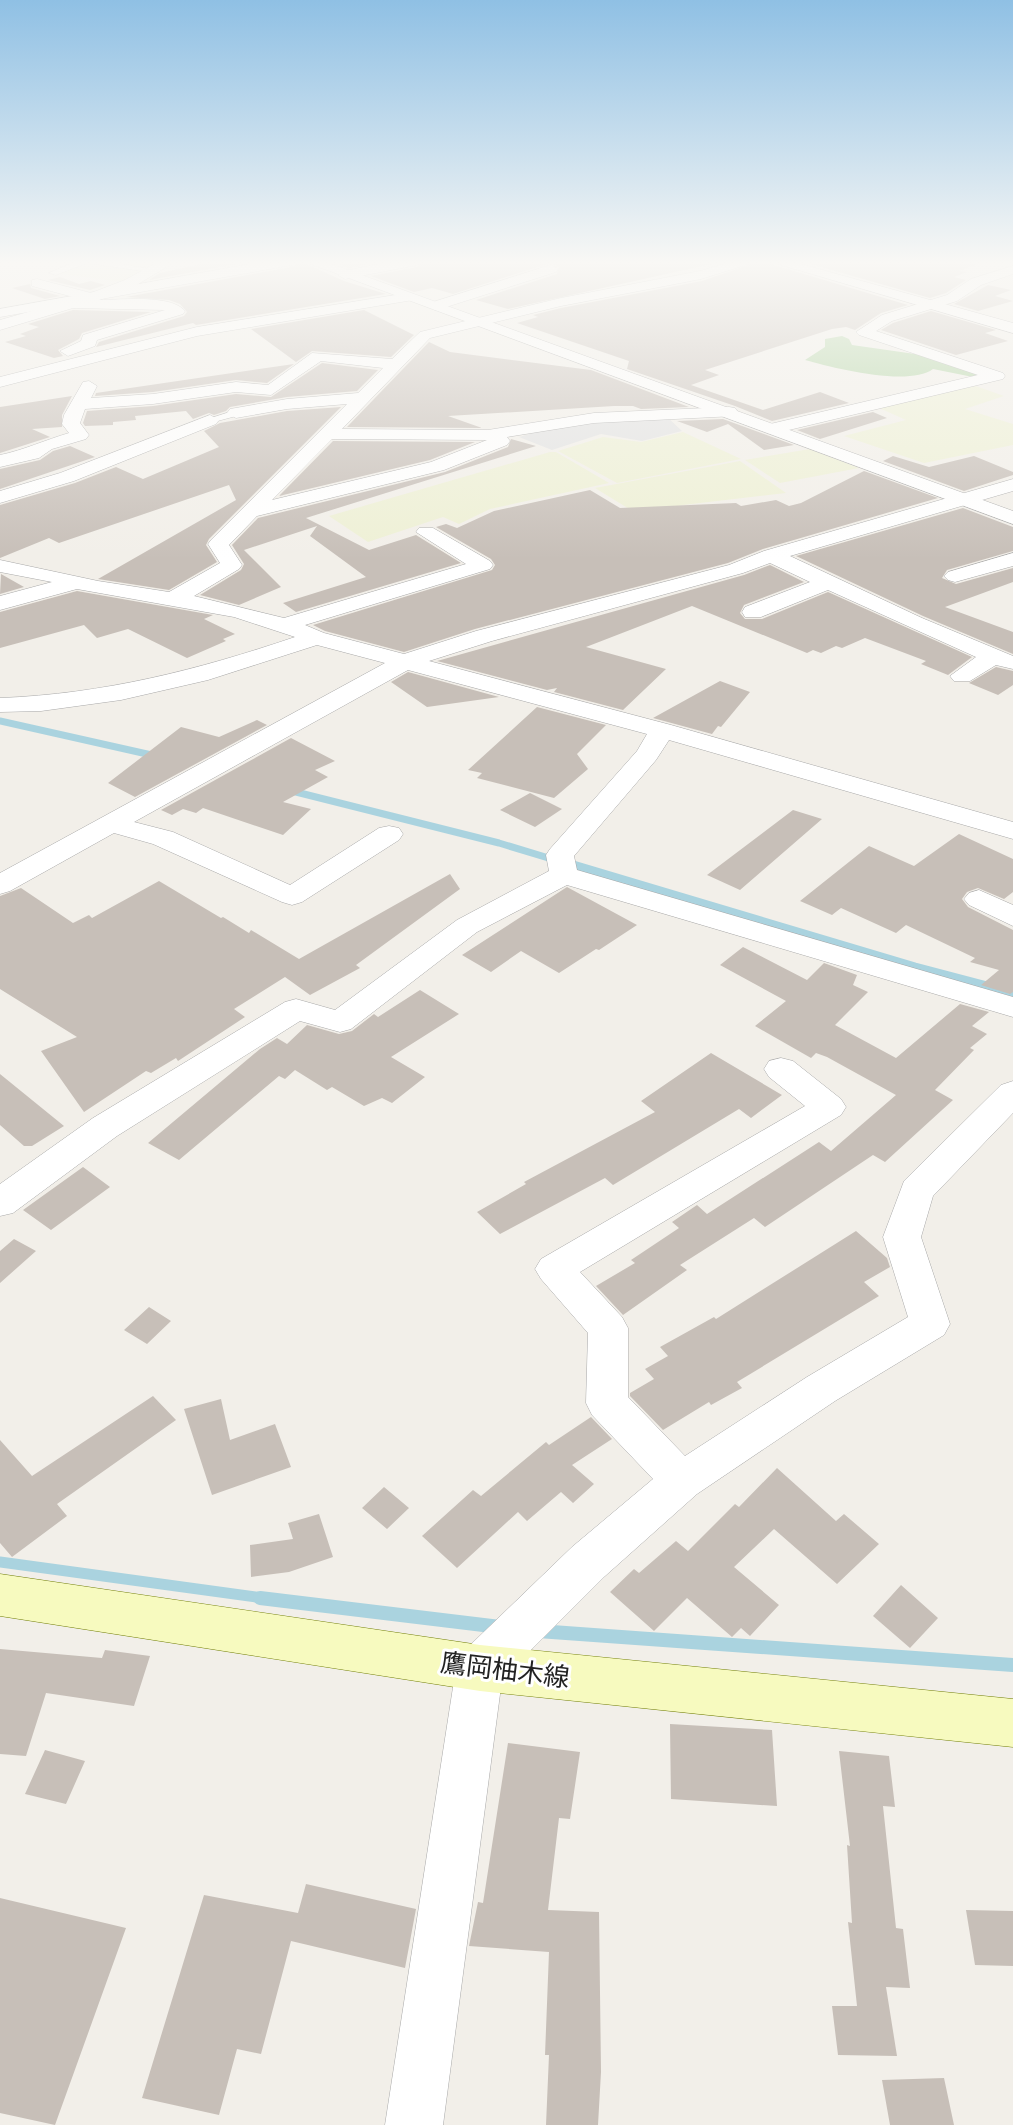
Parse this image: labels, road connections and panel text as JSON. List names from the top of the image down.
{
  "streets": {
    "main road": ["鷹岡柚木線"]
  }
}
